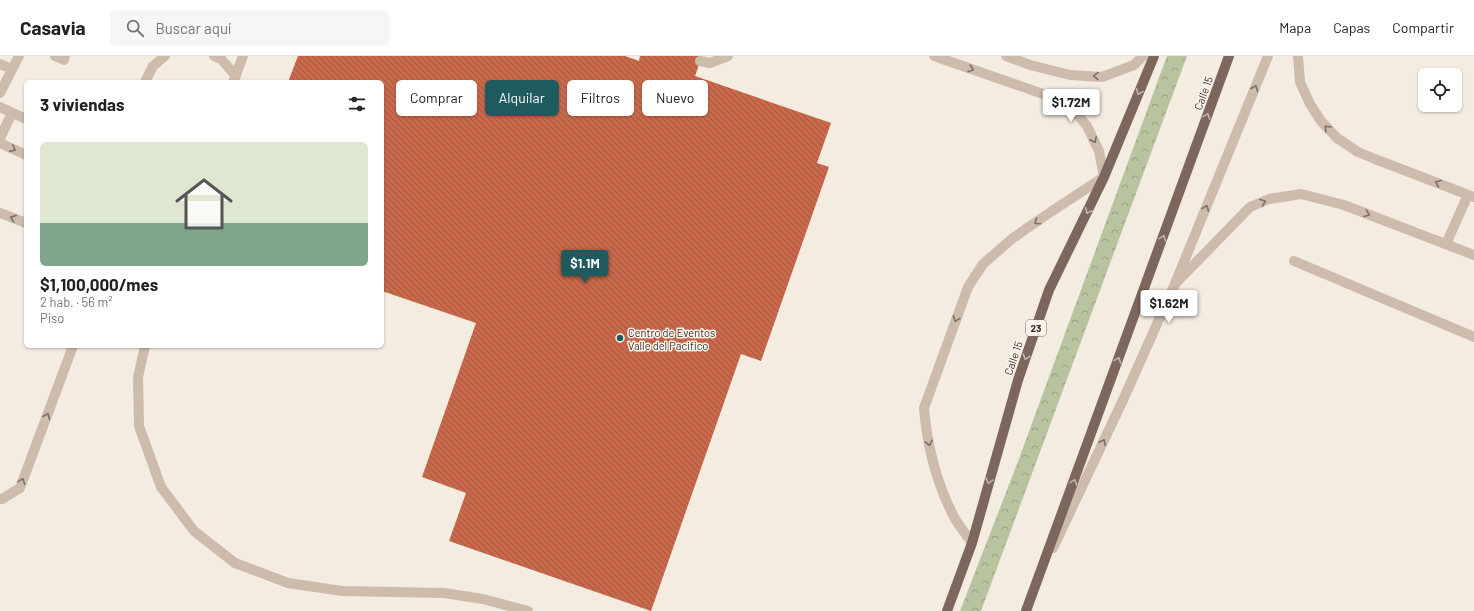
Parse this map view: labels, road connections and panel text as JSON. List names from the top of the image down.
{
  "streets": {
    "main road": ["Calle 15", "23"]
  },
  "places": ["Centro de Eventos Valle del Pacifico"],
  "page": {
    "header": "Casavia",
    "search": "Buscar aquí",
    "nav": ["Mapa", "Capas", "Compartir"],
    "chip": [
      "Comprar",
      "Alquilar",
      "Filtros",
      "Nuevo"
    ],
    "heading": "3 viviendas",
    "price": ["$1.72M", "$1.1M", "$1.62M"],
    "list": [
      {
        "name": "$1,100,000/mes",
        "note": "2 hab. · 56 m² · Piso"
      }
    ]
  }
}
